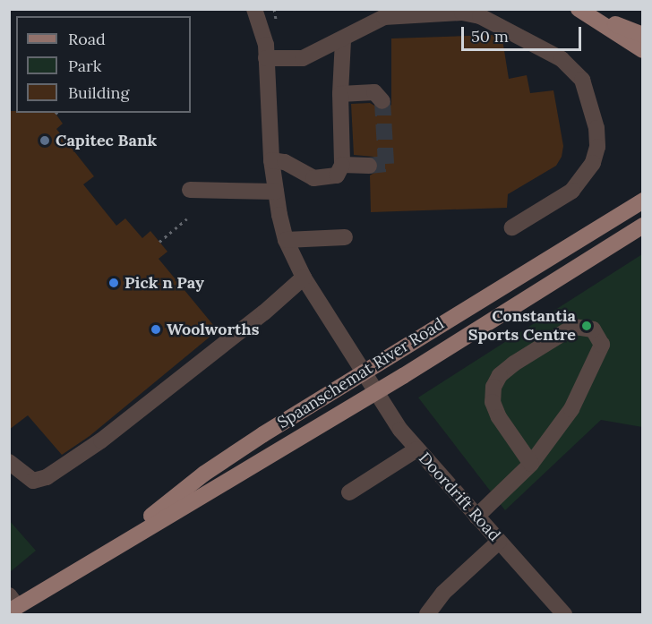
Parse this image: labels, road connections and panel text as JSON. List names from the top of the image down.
{
  "streets": {
    "main road": ["Spaanschemat River Road"],
    "street": ["Doordrift Road"]
  },
  "crossings": [
    ["Spaanschemat River Road", "Doordrift Road"]
  ],
  "places": [
    "Capitec Bank",
    "Pick n Pay",
    "Constantia Sports Centre",
    "Woolworths"
  ],
  "legend": ["Road", "Park", "Building"],
  "scale_bar": "50 m"
}
